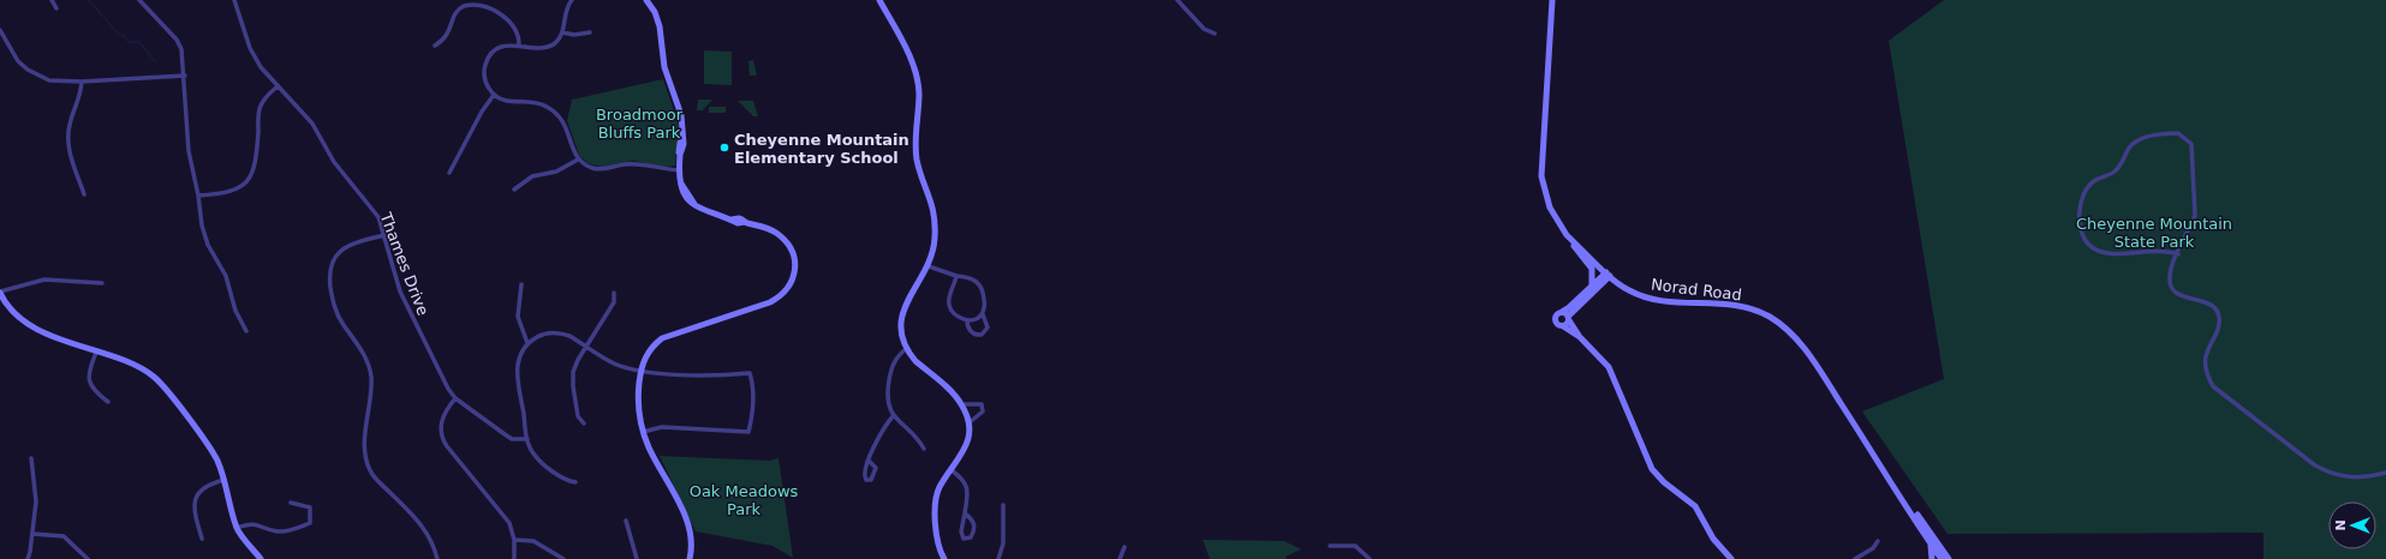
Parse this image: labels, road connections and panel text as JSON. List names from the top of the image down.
{
  "streets": {
    "street": ["Thames Drive", "Norad Road"]
  },
  "parks": ["Broadmoor Bluffs Park", "Cheyenne Mountain State Park", "Oak Meadows Park"],
  "places": ["Cheyenne Mountain Elementary School"],
  "north": "left"
}
